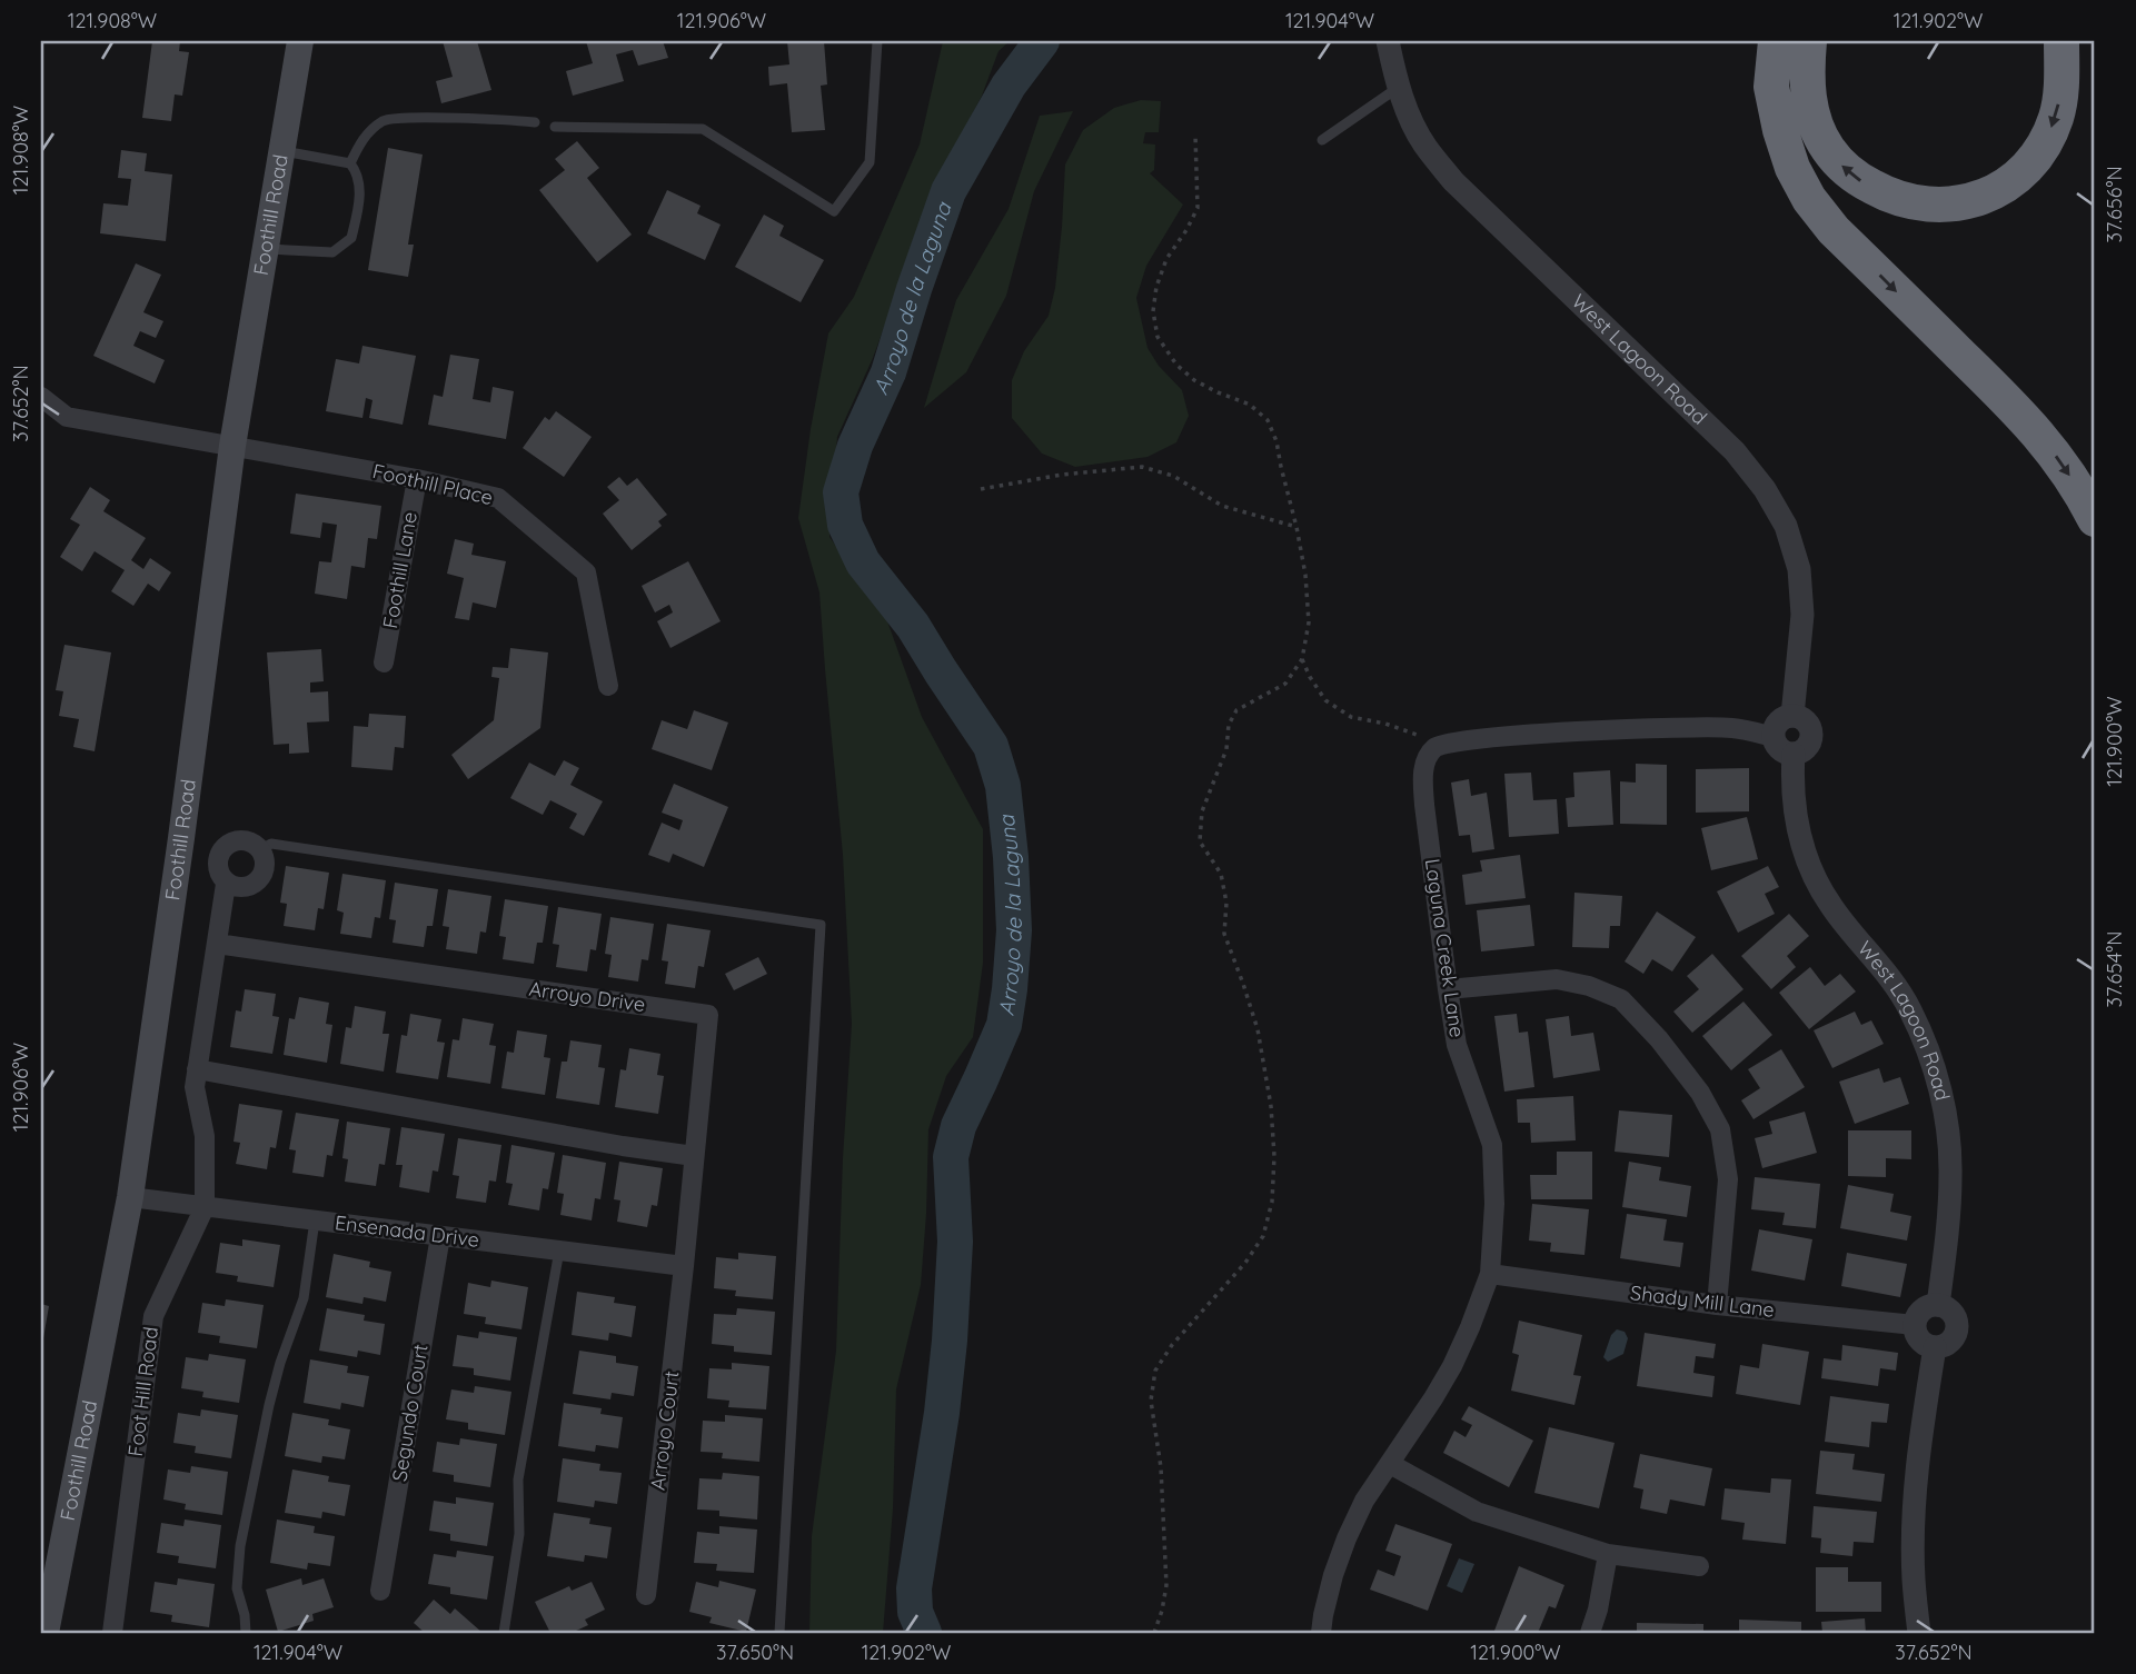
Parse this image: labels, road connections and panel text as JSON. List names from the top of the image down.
{
  "streets": {
    "main road": ["Foothill Road"],
    "street": [
      "West Lagoon Road",
      "Foothill Place",
      "Foothill Lane",
      "Laguna Creek Lane",
      "Arroyo Drive",
      "Ensenada Drive",
      "Shady Mill Lane",
      "Foot Hill Road",
      "Segundo Court",
      "Arroyo Court"
    ]
  },
  "crossings": [
    ["Foothill Road", "Foothill Place"],
    ["Foothill Road", "Ensenada Drive"],
    ["West Lagoon Road", "Shady Mill Lane"],
    ["Foothill Place", "Foothill Lane"],
    ["Laguna Creek Lane", "Shady Mill Lane"],
    ["Arroyo Drive", "Ensenada Drive"],
    ["Arroyo Drive", "Foot Hill Road"],
    ["Arroyo Drive", "Arroyo Court"],
    ["Ensenada Drive", "Foot Hill Road"],
    ["Ensenada Drive", "Segundo Court"],
    ["Ensenada Drive", "Arroyo Court"]
  ],
  "water": ["Arroyo de la Laguna"],
  "coordinates": [
    "121.908°W",
    "121.906°W",
    "121.904°W",
    "121.902°W",
    "37.656°N",
    "37.652°N",
    "121.900°W",
    "37.654°N",
    "37.650°N"
  ]
}
